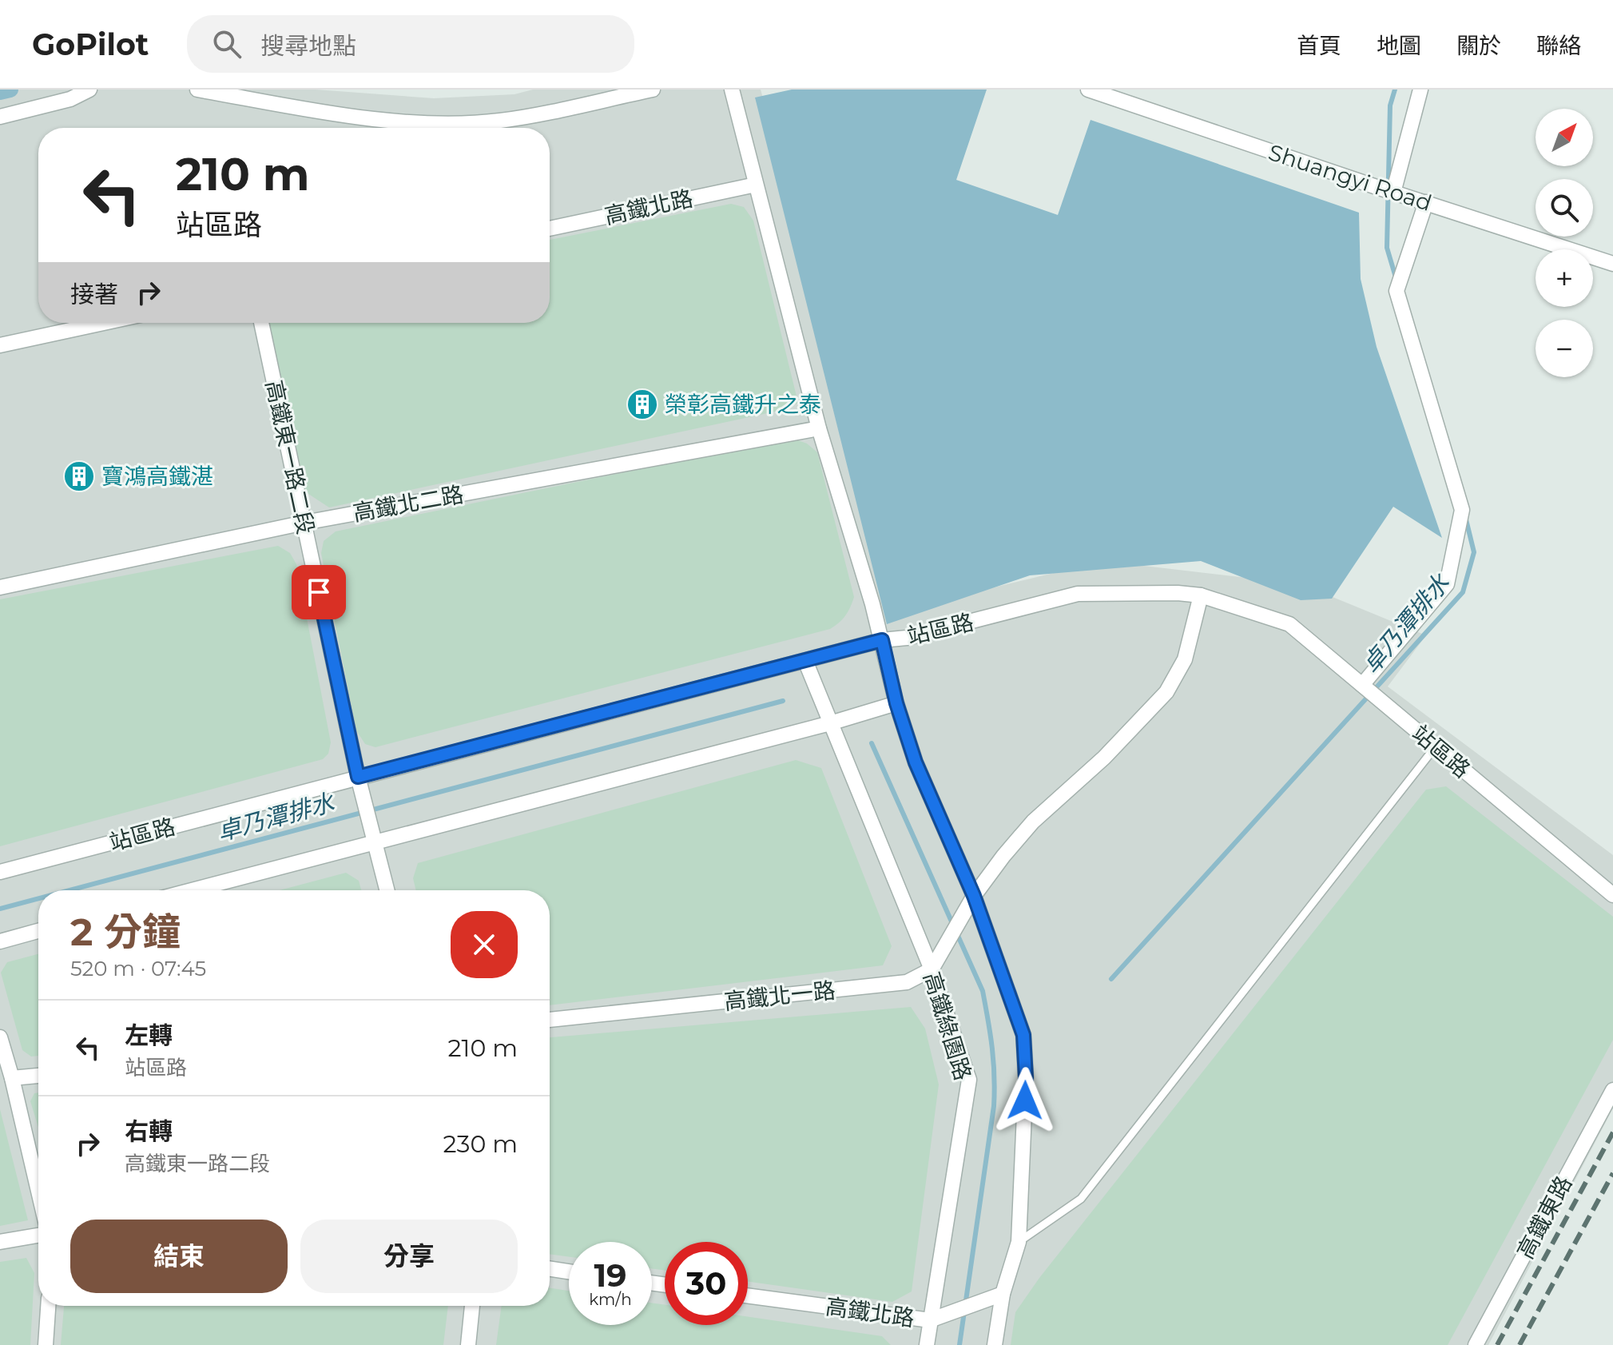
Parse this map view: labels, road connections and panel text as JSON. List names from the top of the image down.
{
  "streets": {
    "street": [
      "Shuangyi Road",
      "高鐵北路",
      "高鐵東一路二段",
      "高鐵北二路",
      "站區路",
      "高鐵北一路",
      "高鐵綠園路",
      "高鐵東路"
    ]
  },
  "crossings": [
    ["高鐵北路", "高鐵綠園路"],
    ["高鐵東一路二段", "高鐵北二路"],
    ["高鐵東一路二段", "站區路"],
    ["站區路", "高鐵綠園路"],
    ["高鐵北一路", "高鐵綠園路"]
  ],
  "water": ["卓乃潭排水"],
  "places": {
    "building": ["榮彰高鐵升之泰", "寶鴻高鐵湛"]
  },
  "north": "top right",
  "page": {
    "header": "GoPilot",
    "search": "搜尋地點",
    "nav": [
      "首頁",
      "地圖",
      "關於",
      "聯絡"
    ],
    "map_buttons": ["+", "−"],
    "turn": ["210 m", "站區路"],
    "then": "接著",
    "heading": ["2 分鐘", "520 m · 07:45"],
    "list": [
      {
        "name": "左轉",
        "note": "站區路",
        "value": "210 m"
      },
      {
        "name": "右轉",
        "note": "高鐵東一路二段",
        "value": "230 m"
      }
    ],
    "buttons": ["結束", "分享"],
    "speed": "19 km/h",
    "limit": "30"
  }
}
